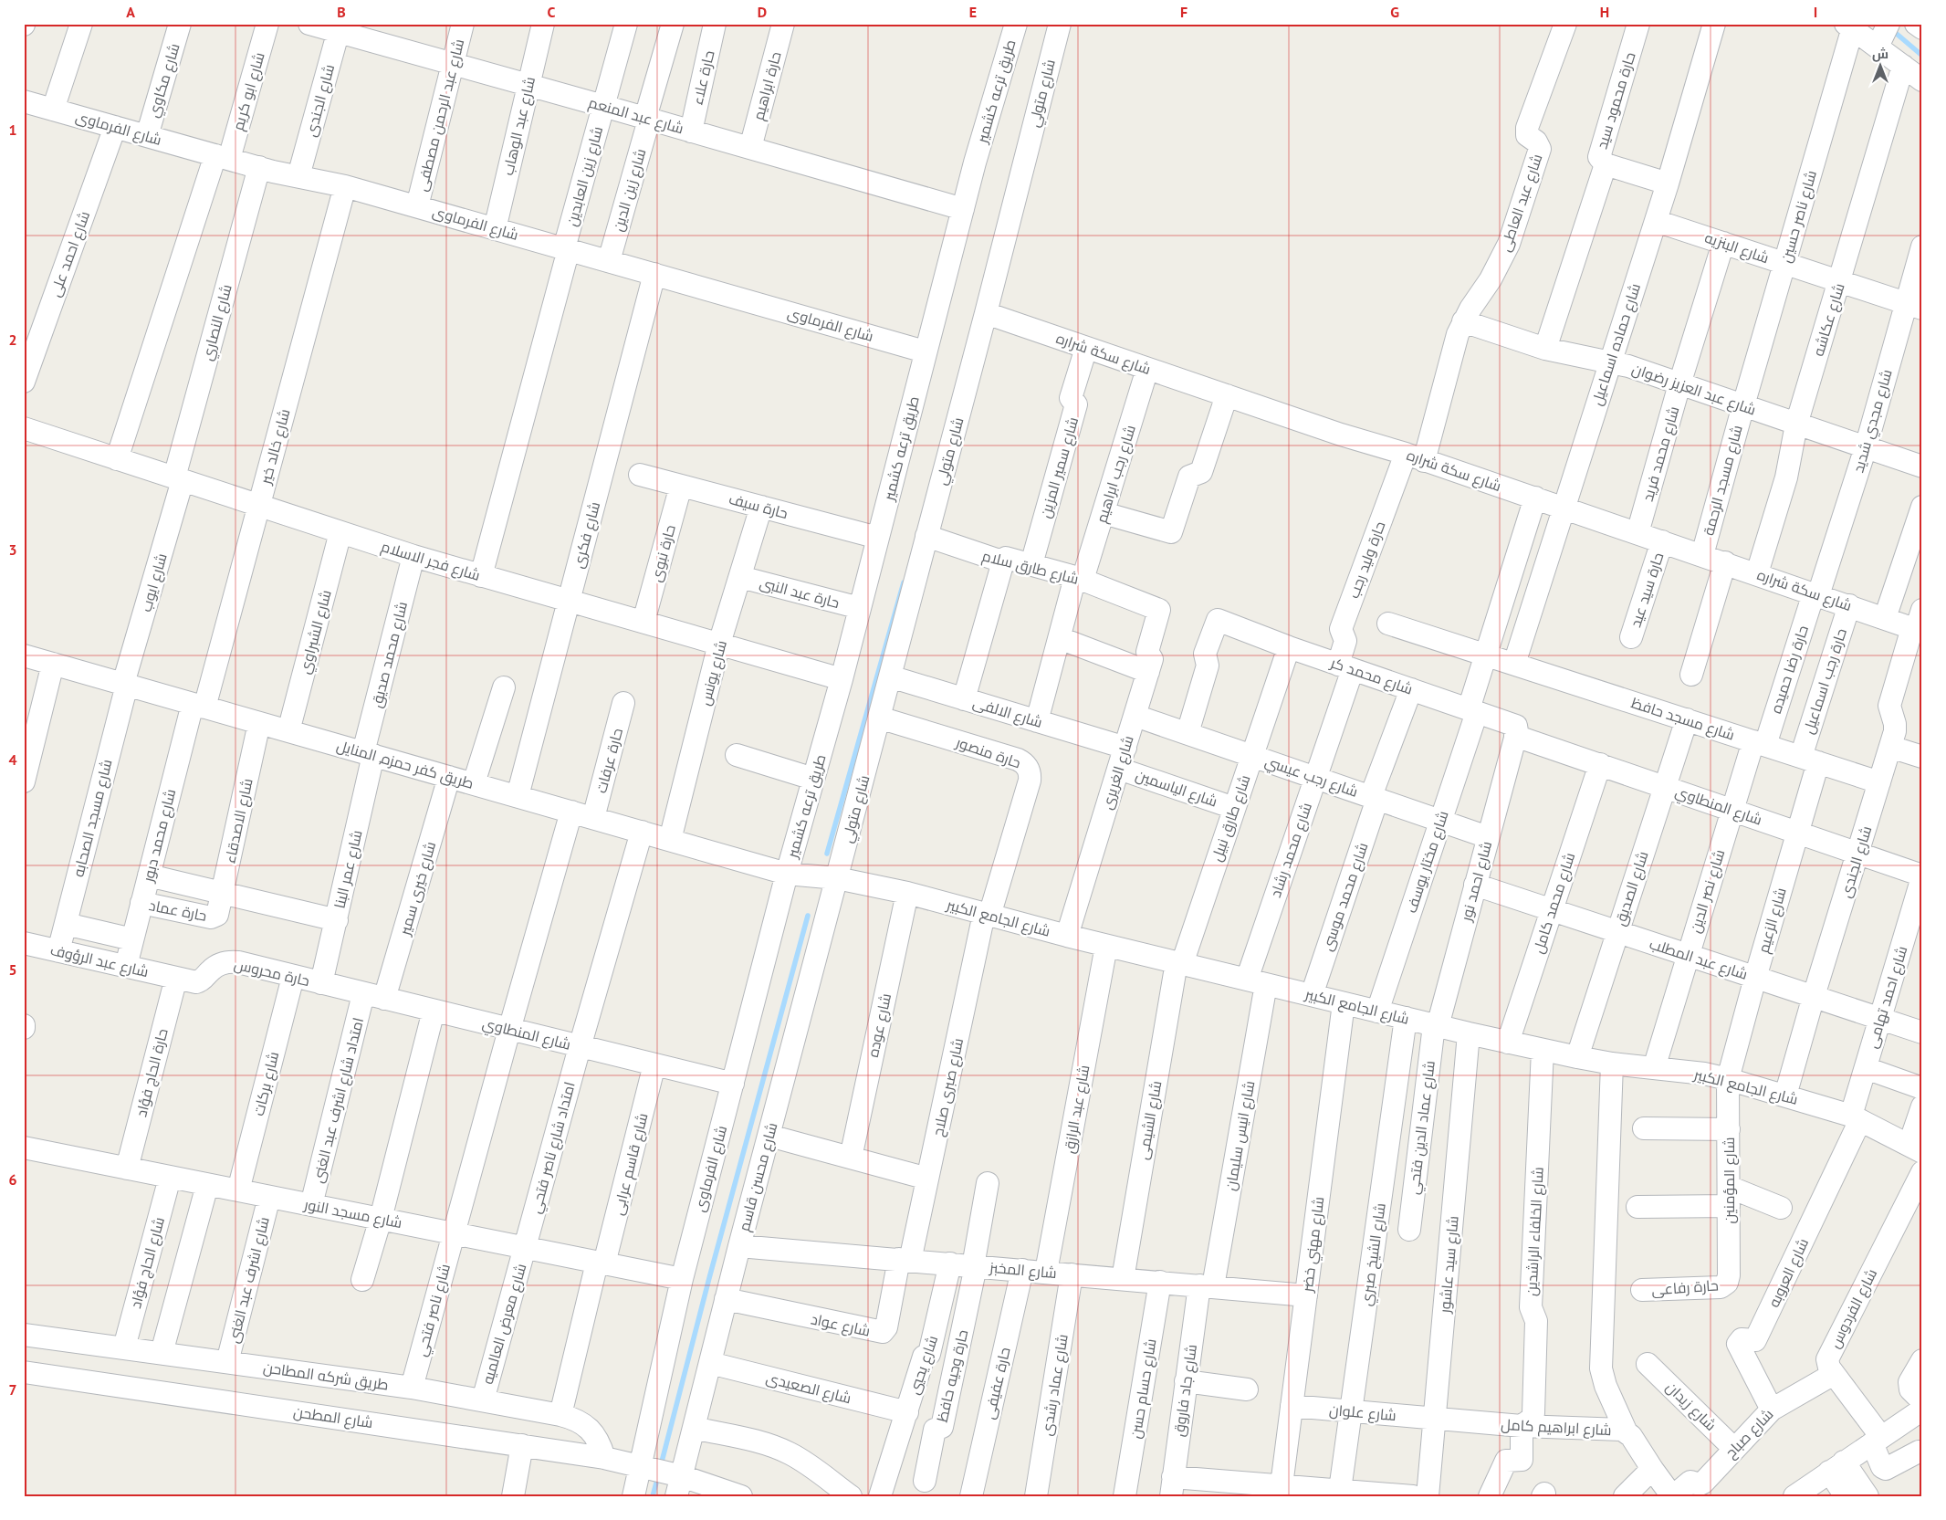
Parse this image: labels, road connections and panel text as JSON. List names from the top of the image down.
{
  "streets": {
    "street": [
      "حارة علاء",
      "شارع مكاوي",
      "حارة ابراهيم",
      "شارع ابو كريم",
      "طريق ترعه كشمير",
      "شارع متولي",
      "شارع الجندى",
      "حارة محمود سيد",
      "شارع عبد الرحمن مصطفى",
      "شارع عبد المنعم",
      "شارع عبد الوهاب",
      "شارع الفرماوى",
      "شارع زين العابدين",
      "شارع زين الدين",
      "شارع عبد العاطى",
      "شارع ناصر حسين",
      "شارع البنزيه",
      "شارع احمد على",
      "شارع عكاشه",
      "شارع النصاري",
      "شارع حماده اسماعيل",
      "شارع سكة شراره",
      "شارع عبد العزيز رضوان",
      "شارع مجدي شديد",
      "شارع خالد خير",
      "شارع محمد فريد",
      "شارع سمير المزين",
      "شارع رجب ابراهيم",
      "شارع مسجد الرحمة",
      "حارة سيف",
      "شارع فكرى",
      "حارة نبوى",
      "حارة وليد رجب",
      "شارع فجر الاسلام",
      "شارع طارق سلام",
      "شارع ايوب",
      "حارة سيد عيد",
      "حارة عبد النبى",
      "شارع الشبراوي",
      "شارع محمد صديق",
      "حارة رضا حميده",
      "شارع يونس",
      "شارع محمد كر",
      "حارة رجب اسماعيل",
      "شارع الالفى",
      "شارع مسجد حافظ",
      "حارة منصور",
      "حارة عرفات",
      "طريق كفر حمزه, المنايل",
      "شارع الغريرى",
      "شارع رجب عيسي",
      "شارع الياسمين",
      "شارع المنطاوي",
      "شارع مسجد الصحابه",
      "شارع طارق نبيل",
      "شارع الاصدقاء",
      "شارع محمد دبور",
      "شارع محمد رشاد",
      "شارع مختار يوسف",
      "شارع عمر البنا",
      "شارع احمد نور",
      "شارع خيرى سمير",
      "شارع الصديق",
      "شارع نصر الدين",
      "شارع محمد موسى",
      "شارع محمد كامل",
      "حارة عماد",
      "شارع الجامع الكبير",
      "شارع الزعيم",
      "شارع عبد المطلب",
      "شارع عبد الرؤوف",
      "حارة محروس",
      "شارع احمد تهامى",
      "شارع عوده",
      "حارة الحاج فؤاد",
      "شارع بركات",
      "شارع صبرى صلاح",
      "امتداد شارع اشرف عبد الغنى",
      "شارع عبد الرازق",
      "شارع الشيمى",
      "شارع عماد الدين فتحي",
      "شارع انيس سليمان",
      "امتداد شارع ناصر فتحي",
      "شارع قاسم عرابى",
      "شارع محسن قاسم",
      "شارع المؤمنين",
      "شارع مسجد النور",
      "شارع الخلفاء الراشدين",
      "شارع مهني خضر",
      "شارع الشيخ صبري",
      "شارع الحاج فؤاد",
      "شارع سيد عاشور",
      "شارع المخبز",
      "شارع العروبه",
      "شارع اشرف عبد الغنى",
      "حارة رفاعى",
      "شارع الفردوس",
      "شارع ناصر فتحي",
      "شارع معرض العالميه",
      "شارع عواد",
      "شارع يحيي",
      "طريق شركه المطاحن",
      "حارة وجيه حافظ",
      "حارة عفيفى",
      "شارع عماد رشدى",
      "شارع الصعيدى",
      "شارع حسام حسن",
      "شارع جاد فاروق",
      "شارع زيدان",
      "شارع علوان",
      "شارع المطحن",
      "شارع ابراهيم كامل",
      "شارع صباح"
    ]
  },
  "crossings": [
    ["حارة علاء", "شارع عبد المنعم"],
    ["شارع مكاوي", "شارع الفرماوى"],
    ["حارة ابراهيم", "شارع عبد المنعم"],
    ["شارع ابو كريم", "شارع الفرماوى"],
    ["شارع ابو كريم", "شارع فجر الاسلام"],
    ["طريق ترعه كشمير", "شارع عبد المنعم"],
    ["طريق ترعه كشمير", "شارع الفرماوى"],
    ["طريق ترعه كشمير", "حارة سيف"],
    ["طريق ترعه كشمير", "شارع فجر الاسلام"],
    ["طريق ترعه كشمير", "حارة عبد النبى"],
    ["طريق ترعه كشمير", "طريق كفر حمزه, المنايل"],
    ["طريق ترعه كشمير", "شارع الجامع الكبير"],
    ["شارع متولي", "شارع سكة شراره"],
    ["شارع متولي", "شارع طارق سلام"],
    ["شارع متولي", "شارع الالفى"],
    ["شارع متولي", "حارة منصور"],
    ["شارع متولي", "شارع الجامع الكبير"],
    ["شارع متولي", "شارع محسن قاسم"],
    ["شارع الجندى", "شارع عبد المنعم"],
    ["شارع الجندى", "شارع الفرماوى"],
    ["شارع الجندى", "شارع سكة شراره"],
    ["شارع الجندى", "شارع مسجد حافظ"],
    ["شارع الجندى", "شارع المنطاوي"],
    ["شارع الجندى", "شارع الجامع الكبير"],
    ["شارع الجندى", "شارع عبد المطلب"],
    ["حارة محمود سيد", "شارع حماده اسماعيل"],
    ["شارع عبد الرحمن مصطفى", "شارع عبد المنعم"],
    ["شارع عبد الرحمن مصطفى", "شارع الفرماوى"],
    ["شارع عبد المنعم", "شارع عبد الوهاب"],
    ["شارع عبد المنعم", "شارع زين العابدين"],
    ["شارع عبد المنعم", "شارع زين الدين"],
    ["شارع عبد الوهاب", "شارع الفرماوى"],
    ["شارع الفرماوى", "شارع زين العابدين"],
    ["شارع الفرماوى", "شارع زين الدين"],
    ["شارع الفرماوى", "شارع احمد على"],
    ["شارع الفرماوى", "شارع النصاري"],
    ["شارع الفرماوى", "شارع خالد خير"],
    ["شارع الفرماوى", "شارع فكرى"],
    ["شارع الفرماوى", "طريق كفر حمزه, المنايل"],
    ["شارع الفرماوى", "شارع المنطاوي"],
    ["شارع الفرماوى", "شارع الجامع الكبير"],
    ["شارع الفرماوى", "شارع مسجد النور"],
    ["شارع الفرماوى", "شارع المطحن"],
    ["شارع زين العابدين", "شارع فجر الاسلام"],
    ["شارع عبد العاطى", "شارع سكة شراره"],
    ["شارع عبد العاطى", "شارع عبد العزيز رضوان"],
    ["شارع عبد العاطى", "حارة وليد رجب"],
    ["شارع ناصر حسين", "شارع البنزيه"],
    ["شارع ناصر حسين", "شارع عبد العزيز رضوان"],
    ["شارع ناصر حسين", "شارع مسجد الرحمة"],
    ["شارع البنزيه", "شارع عكاشه"],
    ["شارع البنزيه", "شارع حماده اسماعيل"],
    ["شارع البنزيه", "شارع مجدي شديد"],
    ["شارع البنزيه", "شارع محمد فريد"],
    ["شارع عكاشه", "شارع سكة شراره"],
    ["شارع عكاشه", "شارع عبد العزيز رضوان"],
    ["شارع النصاري", "شارع فجر الاسلام"],
    ["شارع النصاري", "شارع ايوب"],
    ["شارع حماده اسماعيل", "شارع سكة شراره"],
    ["شارع حماده اسماعيل", "شارع عبد العزيز رضوان"],
    ["شارع حماده اسماعيل", "شارع مسجد حافظ"],
    ["شارع سكة شراره", "شارع مجدي شديد"],
    ["شارع سكة شراره", "شارع محمد فريد"],
    ["شارع سكة شراره", "شارع سمير المزين"],
    ["شارع سكة شراره", "شارع رجب ابراهيم"],
    ["شارع سكة شراره", "شارع مسجد الرحمة"],
    ["شارع سكة شراره", "حارة وليد رجب"],
    ["شارع سكة شراره", "حارة سيد عيد"],
    ["شارع سكة شراره", "حارة رضا حميده"],
    ["شارع سكة شراره", "حارة رجب اسماعيل"],
    ["شارع سكة شراره", "شارع مختار يوسف"],
    ["شارع عبد العزيز رضوان", "شارع مجدي شديد"],
    ["شارع عبد العزيز رضوان", "شارع محمد فريد"],
    ["شارع عبد العزيز رضوان", "شارع مسجد الرحمة"],
    ["شارع مجدي شديد", "حارة رضا حميده"],
    ["شارع خالد خير", "شارع فجر الاسلام"],
    ["شارع خالد خير", "طريق كفر حمزه, المنايل"],
    ["شارع خالد خير", "شارع محمد دبور"],
    ["شارع سمير المزين", "شارع طارق سلام"],
    ["شارع رجب ابراهيم", "شارع طارق سلام"],
    ["شارع رجب ابراهيم", "شارع الالفى"],
    ["حارة سيف", "حارة نبوى"],
    ["حارة سيف", "شارع يونس"],
    ["شارع فكرى", "شارع فجر الاسلام"],
    ["شارع فكرى", "طريق كفر حمزه, المنايل"],
    ["حارة نبوى", "شارع فجر الاسلام"],
    ["حارة وليد رجب", "شارع محمد كر"],
    ["حارة وليد رجب", "شارع محمد رشاد"],
    ["شارع فجر الاسلام", "شارع ايوب"],
    ["شارع فجر الاسلام", "شارع الشبراوي"],
    ["شارع فجر الاسلام", "شارع محمد صديق"],
    ["شارع فجر الاسلام", "شارع يونس"],
    ["شارع طارق سلام", "شارع الغريرى"],
    ["شارع ايوب", "طريق كفر حمزه, المنايل"],
    ["شارع ايوب", "شارع مسجد الصحابه"],
    ["حارة عبد النبى", "شارع يونس"],
    ["شارع الشبراوي", "طريق كفر حمزه, المنايل"],
    ["شارع محمد صديق", "طريق كفر حمزه, المنايل"],
    ["شارع محمد صديق", "شارع عمر البنا"],
    ["حارة رضا حميده", "شارع مسجد حافظ"],
    ["حارة رضا حميده", "شارع نصر الدين"],
    ["شارع يونس", "طريق كفر حمزه, المنايل"],
    ["شارع محمد كر", "شارع رجب عيسي"],
    ["شارع محمد كر", "شارع المنطاوي"],
    ["شارع محمد كر", "شارع طارق نبيل"],
    ["شارع محمد كر", "شارع محمد رشاد"],
    ["شارع محمد كر", "شارع مختار يوسف"],
    ["شارع محمد كر", "شارع احمد نور"],
    ["شارع محمد كر", "شارع محمد موسى"],
    ["حارة رجب اسماعيل", "شارع مسجد حافظ"],
    ["حارة رجب اسماعيل", "شارع الزعيم"],
    ["شارع الالفى", "شارع الغريرى"],
    ["شارع مسجد حافظ", "شارع مختار يوسف"],
    ["شارع مسجد حافظ", "شارع الصديق"],
    ["شارع مسجد حافظ", "شارع نصر الدين"],
    ["شارع مسجد حافظ", "شارع الزعيم"],
    ["حارة منصور", "شارع الجامع الكبير"],
    ["حارة منصور", "شارع صبرى صلاح"],
    ["حارة عرفات", "طريق كفر حمزه, المنايل"],
    ["طريق كفر حمزه, المنايل", "شارع مسجد الصحابه"],
    ["طريق كفر حمزه, المنايل", "شارع الاصدقاء"],
    ["طريق كفر حمزه, المنايل", "شارع محمد دبور"],
    ["طريق كفر حمزه, المنايل", "شارع عمر البنا"],
    ["طريق كفر حمزه, المنايل", "شارع خيرى سمير"],
    ["طريق كفر حمزه, المنايل", "شارع الجامع الكبير"],
    ["طريق كفر حمزه, المنايل", "امتداد شارع ناصر فتحي"],
    ["شارع الغريرى", "شارع رجب عيسي"],
    ["شارع الغريرى", "شارع الياسمين"],
    ["شارع الغريرى", "شارع الجامع الكبير"],
    ["شارع رجب عيسي", "شارع طارق نبيل"],
    ["شارع رجب عيسي", "شارع محمد رشاد"],
    ["شارع رجب عيسي", "شارع مختار يوسف"],
    ["شارع رجب عيسي", "شارع احمد نور"],
    ["شارع رجب عيسي", "شارع محمد موسى"],
    ["شارع الياسمين", "شارع طارق نبيل"],
    ["شارع المنطاوي", "شارع عمر البنا"],
    ["شارع المنطاوي", "شارع احمد نور"],
    ["شارع المنطاوي", "شارع خيرى سمير"],
    ["شارع المنطاوي", "شارع الصديق"],
    ["شارع المنطاوي", "شارع نصر الدين"],
    ["شارع المنطاوي", "شارع محمد كامل"],
    ["شارع المنطاوي", "شارع الزعيم"],
    ["شارع المنطاوي", "حارة محروس"],
    ["شارع المنطاوي", "شارع احمد تهامى"],
    ["شارع المنطاوي", "امتداد شارع اشرف عبد الغنى"],
    ["شارع المنطاوي", "امتداد شارع ناصر فتحي"],
    ["شارع المنطاوي", "شارع قاسم عرابى"],
    ["شارع مسجد الصحابه", "شارع عبد الرؤوف"],
    ["شارع طارق نبيل", "شارع الجامع الكبير"],
    ["شارع طارق نبيل", "شارع الشيمى"],
    ["شارع الاصدقاء", "حارة عماد"],
    ["شارع محمد دبور", "حارة عماد"],
    ["شارع محمد دبور", "شارع عبد الرؤوف"],
    ["شارع محمد رشاد", "شارع الجامع الكبير"],
    ["شارع محمد رشاد", "شارع انيس سليمان"],
    ["شارع مختار يوسف", "شارع الجامع الكبير"],
    ["شارع عمر البنا", "حارة محروس"],
    ["شارع احمد نور", "شارع الجامع الكبير"],
    ["شارع احمد نور", "شارع عبد المطلب"],
    ["شارع احمد نور", "شارع عماد الدين فتحي"],
    ["شارع الصديق", "شارع الجامع الكبير"],
    ["شارع الصديق", "شارع عبد المطلب"],
    ["شارع نصر الدين", "شارع الجامع الكبير"],
    ["شارع نصر الدين", "شارع عبد المطلب"],
    ["شارع محمد موسى", "شارع الجامع الكبير"],
    ["شارع محمد كامل", "شارع الجامع الكبير"],
    ["شارع محمد كامل", "شارع عبد المطلب"],
    ["شارع الجامع الكبير", "شارع الزعيم"],
    ["شارع الجامع الكبير", "شارع احمد تهامى"],
    ["شارع الجامع الكبير", "شارع عوده"],
    ["شارع الجامع الكبير", "شارع صبرى صلاح"],
    ["شارع الجامع الكبير", "شارع عبد الرازق"],
    ["شارع الجامع الكبير", "شارع الشيمى"],
    ["شارع الجامع الكبير", "شارع عماد الدين فتحي"],
    ["شارع الجامع الكبير", "شارع انيس سليمان"],
    ["شارع الجامع الكبير", "شارع محسن قاسم"],
    ["شارع الجامع الكبير", "شارع المؤمنين"],
    ["شارع الجامع الكبير", "شارع الخلفاء الراشدين"],
    ["شارع الجامع الكبير", "شارع مهني خضر"],
    ["شارع الجامع الكبير", "شارع الشيخ صبري"],
    ["شارع الجامع الكبير", "شارع سيد عاشور"],
    ["شارع الجامع الكبير", "شارع العروبه"],
    ["شارع الزعيم", "شارع عبد المطلب"],
    ["شارع الزعيم", "شارع المؤمنين"],
    ["شارع عبد المطلب", "شارع احمد تهامى"],
    ["شارع عبد الرؤوف", "حارة محروس"],
    ["شارع عبد الرؤوف", "حارة الحاج فؤاد"],
    ["حارة محروس", "حارة الحاج فؤاد"],
    ["حارة محروس", "شارع بركات"],
    ["شارع احمد تهامى", "شارع العروبه"],
    ["حارة الحاج فؤاد", "شارع مسجد النور"],
    ["شارع بركات", "شارع مسجد النور"],
    ["شارع صبرى صلاح", "شارع المخبز"],
    ["شارع صبرى صلاح", "شارع عواد"],
    ["امتداد شارع اشرف عبد الغنى", "شارع مسجد النور"],
    ["شارع عبد الرازق", "شارع المخبز"],
    ["شارع الشيمى", "شارع المخبز"],
    ["شارع انيس سليمان", "شارع المخبز"],
    ["شارع انيس سليمان", "شارع جاد فاروق"],
    ["امتداد شارع ناصر فتحي", "شارع مسجد النور"],
    ["امتداد شارع ناصر فتحي", "شارع معرض العالميه"],
    ["شارع قاسم عرابى", "شارع مسجد النور"],
    ["شارع قاسم عرابى", "طريق شركه المطاحن"],
    ["شارع محسن قاسم", "شارع المخبز"],
    ["شارع محسن قاسم", "شارع عواد"],
    ["شارع محسن قاسم", "شارع الصعيدى"],
    ["شارع محسن قاسم", "شارع المطحن"],
    ["شارع المؤمنين", "حارة رفاعى"],
    ["شارع مسجد النور", "شارع الحاج فؤاد"],
    ["شارع مسجد النور", "شارع اشرف عبد الغنى"],
    ["شارع مسجد النور", "شارع ناصر فتحي"],
    ["شارع مسجد النور", "شارع معرض العالميه"],
    ["شارع الخلفاء الراشدين", "شارع ابراهيم كامل"],
    ["شارع مهني خضر", "شارع المخبز"],
    ["شارع مهني خضر", "شارع علوان"],
    ["شارع الشيخ صبري", "شارع علوان"],
    ["شارع الحاج فؤاد", "طريق شركه المطاحن"],
    ["شارع سيد عاشور", "شارع علوان"],
    ["شارع سيد عاشور", "شارع ابراهيم كامل"],
    ["شارع المخبز", "شارع عواد"],
    ["شارع المخبز", "شارع يحيي"],
    ["شارع المخبز", "حارة وجيه حافظ"],
    ["شارع المخبز", "حارة عفيفى"],
    ["شارع المخبز", "شارع عماد رشدى"],
    ["شارع المخبز", "شارع حسام حسن"],
    ["شارع المخبز", "شارع جاد فاروق"],
    ["شارع العروبه", "شارع صباح"],
    ["شارع اشرف عبد الغنى", "طريق شركه المطاحن"],
    ["شارع الفردوس", "شارع صباح"],
    ["شارع ناصر فتحي", "طريق شركه المطاحن"],
    ["شارع معرض العالميه", "طريق شركه المطاحن"],
    ["شارع يحيي", "شارع الصعيدى"],
    ["طريق شركه المطاحن", "شارع المطحن"],
    ["شارع زيدان", "شارع صباح"],
    ["شارع علوان", "شارع ابراهيم كامل"],
    ["شارع ابراهيم كامل", "شارع صباح"]
  ],
  "north": "top",
  "grid": {
    "columns": [
      "A",
      "B",
      "C",
      "D",
      "E",
      "F",
      "G",
      "H",
      "I"
    ],
    "rows": [
      "1",
      "2",
      "3",
      "4",
      "5",
      "6",
      "7"
    ]
  }
}
